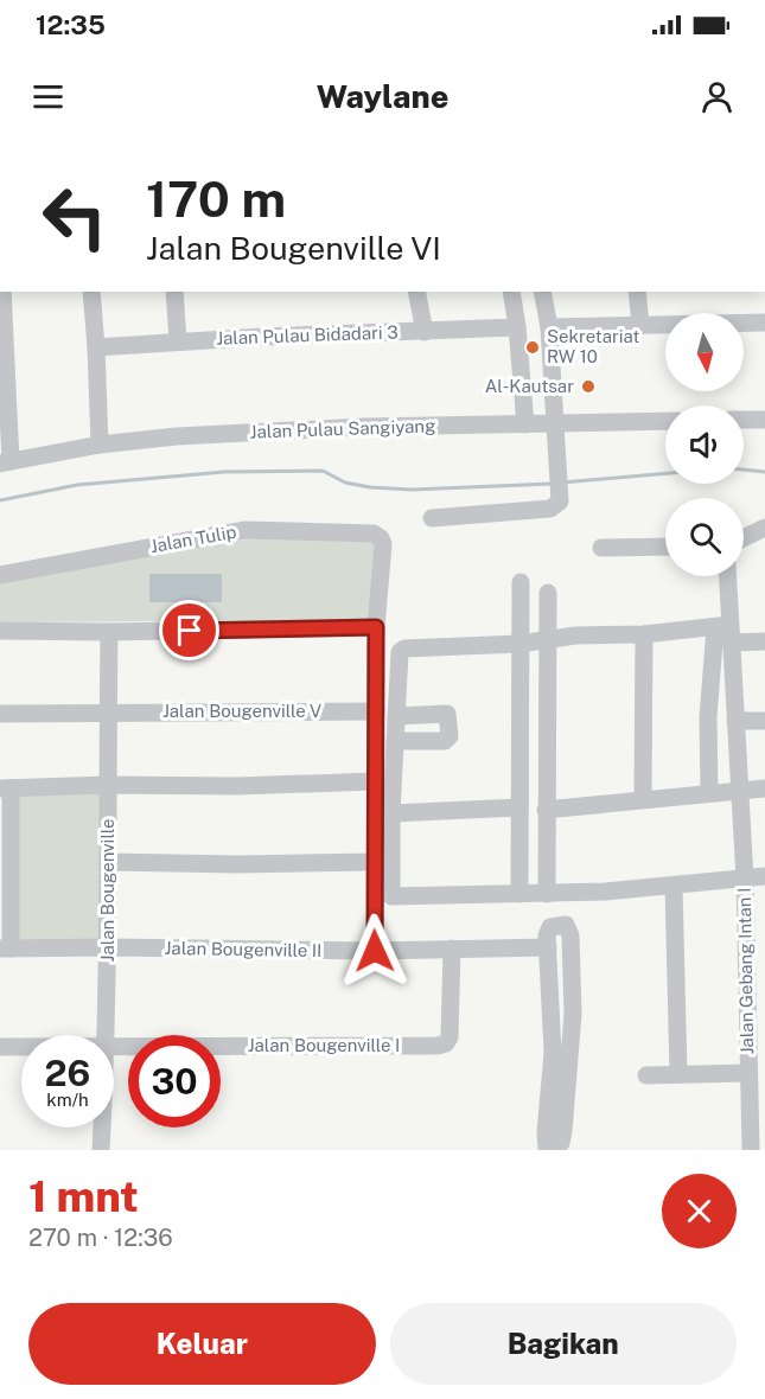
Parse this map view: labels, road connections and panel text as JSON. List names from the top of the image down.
{
  "streets": {
    "street": [
      "Jalan Pulau Bidadari 3",
      "Jalan Pulau Sangiyang",
      "Jalan Tulip",
      "Jalan Bougenville V",
      "Jalan Bougenville",
      "Jalan Bougenville II",
      "Jalan Gebang Intan I",
      "Jalan Bougenville I"
    ]
  },
  "crossings": [
    ["Jalan Bougenville V", "Jalan Bougenville"],
    ["Jalan Bougenville", "Jalan Bougenville II"],
    ["Jalan Bougenville II", "Jalan Bougenville I"]
  ],
  "places": ["Sekretariat RW 10", "Al-Kautsar"],
  "north": "bottom",
  "page": {
    "status": "12:35",
    "header": "Waylane",
    "turn": ["170 m", "Jalan Bougenville VI"],
    "speed": "26 km/h",
    "limit": "30",
    "heading": ["1 mnt", "270 m · 12:36"],
    "buttons": ["Keluar", "Bagikan"]
  }
}
